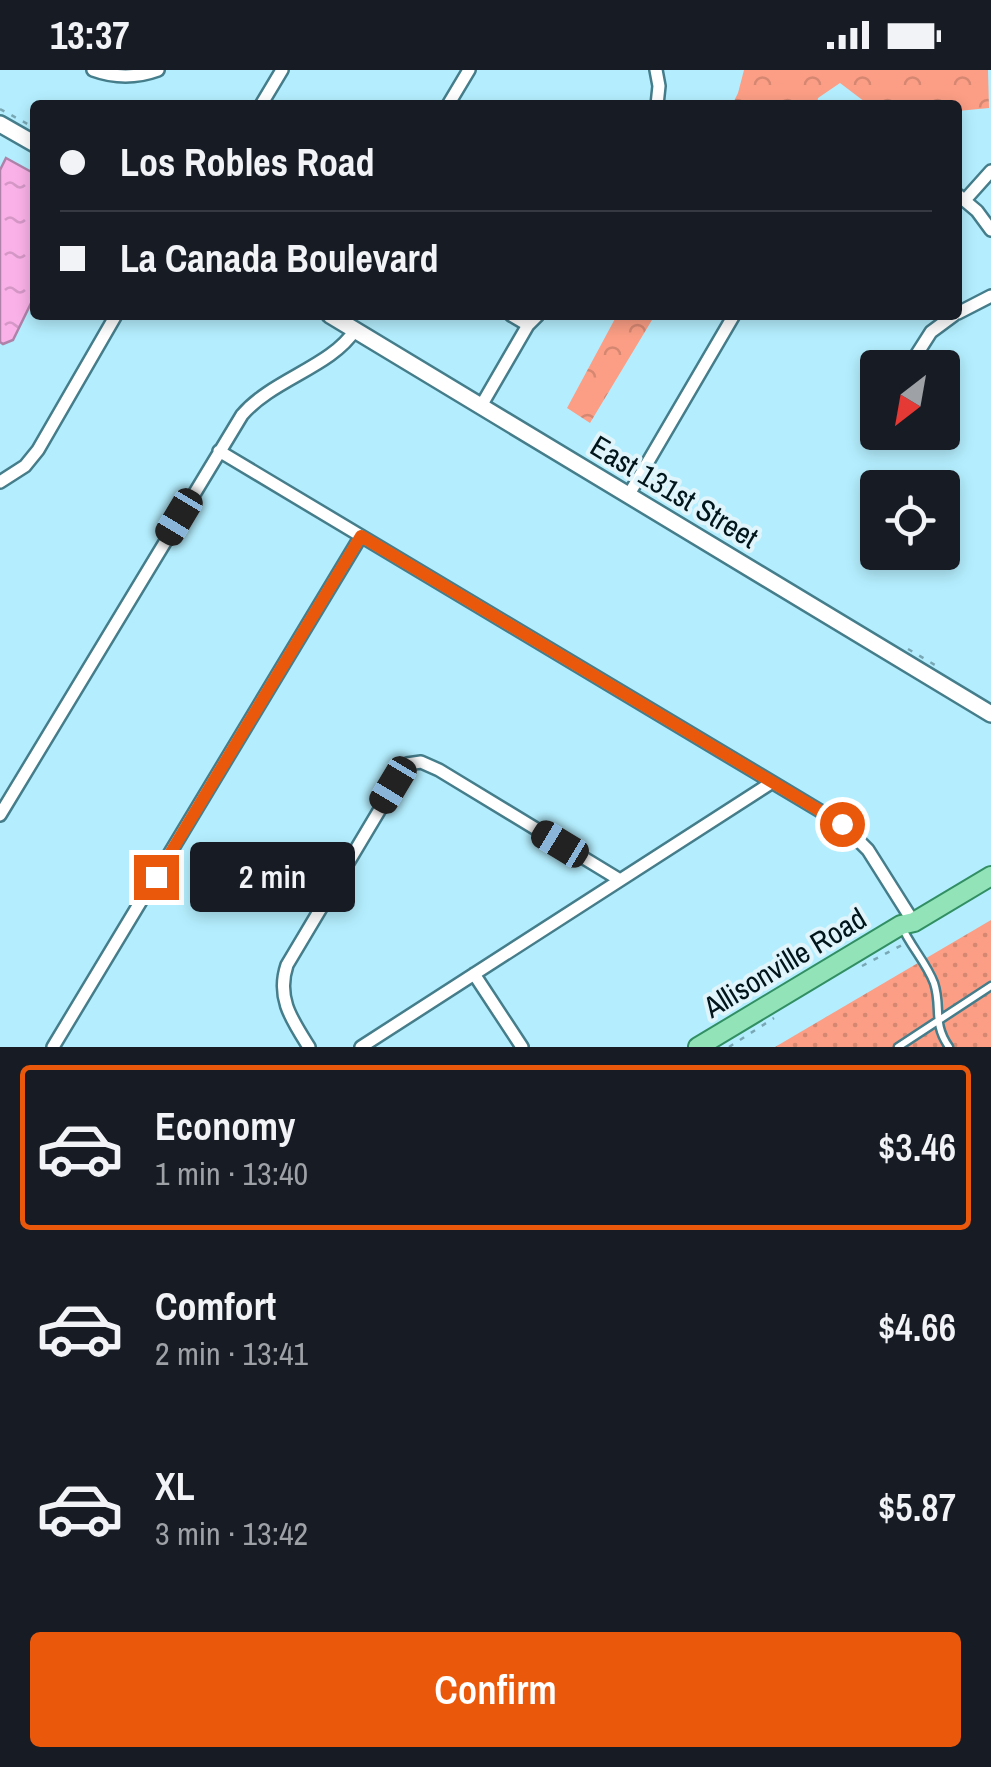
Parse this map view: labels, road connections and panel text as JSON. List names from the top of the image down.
{
  "streets": {
    "main road": ["Allisonville Road"],
    "street": ["East 131st Street"]
  },
  "north": "bottom left",
  "page": {
    "status": "13:37",
    "banner": ["Los Robles Road", "La Canada Boulevard"],
    "bubble": "2 min",
    "list": [
      {
        "name": "Economy",
        "note": "1 min · 13:40",
        "value": "$3.46"
      },
      {
        "name": "Comfort",
        "note": "2 min · 13:41",
        "value": "$4.66"
      },
      {
        "name": "XL",
        "note": "3 min · 13:42",
        "value": "$5.87"
      }
    ],
    "buttons": "Confirm"
  }
}
